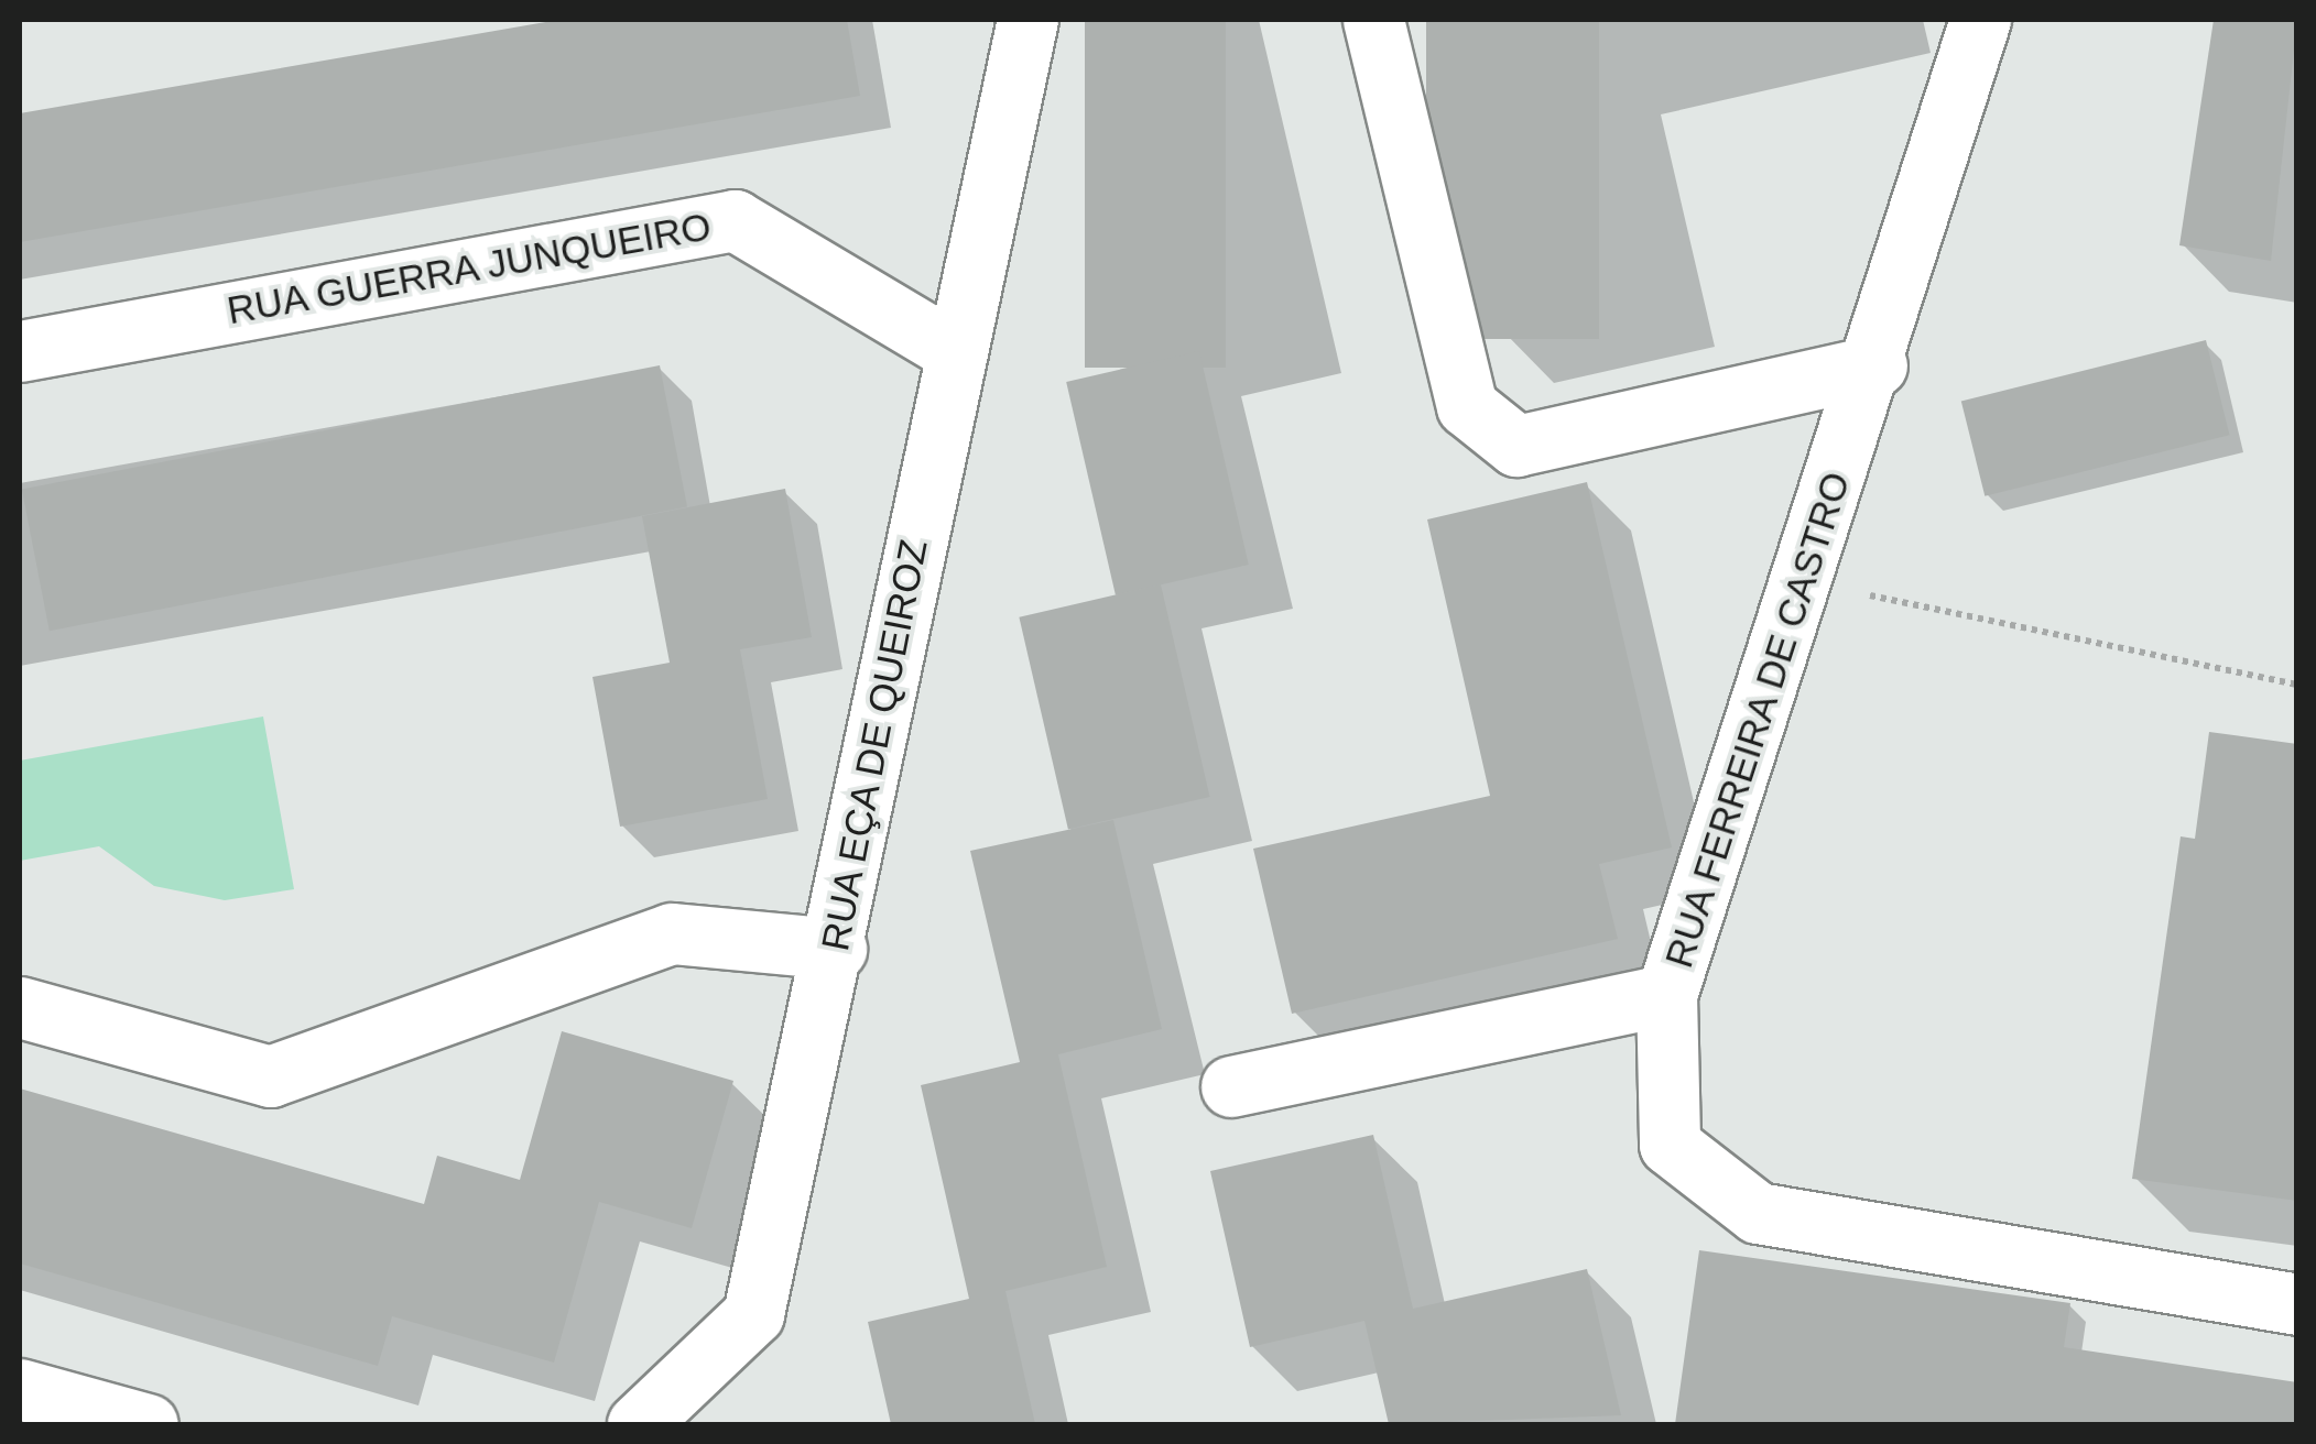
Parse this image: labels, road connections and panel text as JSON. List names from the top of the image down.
{
  "streets": {
    "street": ["RUA GUERRA JUNQUEIRO", "RUA FERREIRA DE CASTRO", "RUA EÇA DE QUEIROZ"]
  },
  "crossings": [
    ["RUA GUERRA JUNQUEIRO", "RUA EÇA DE QUEIROZ"]
  ]
}
